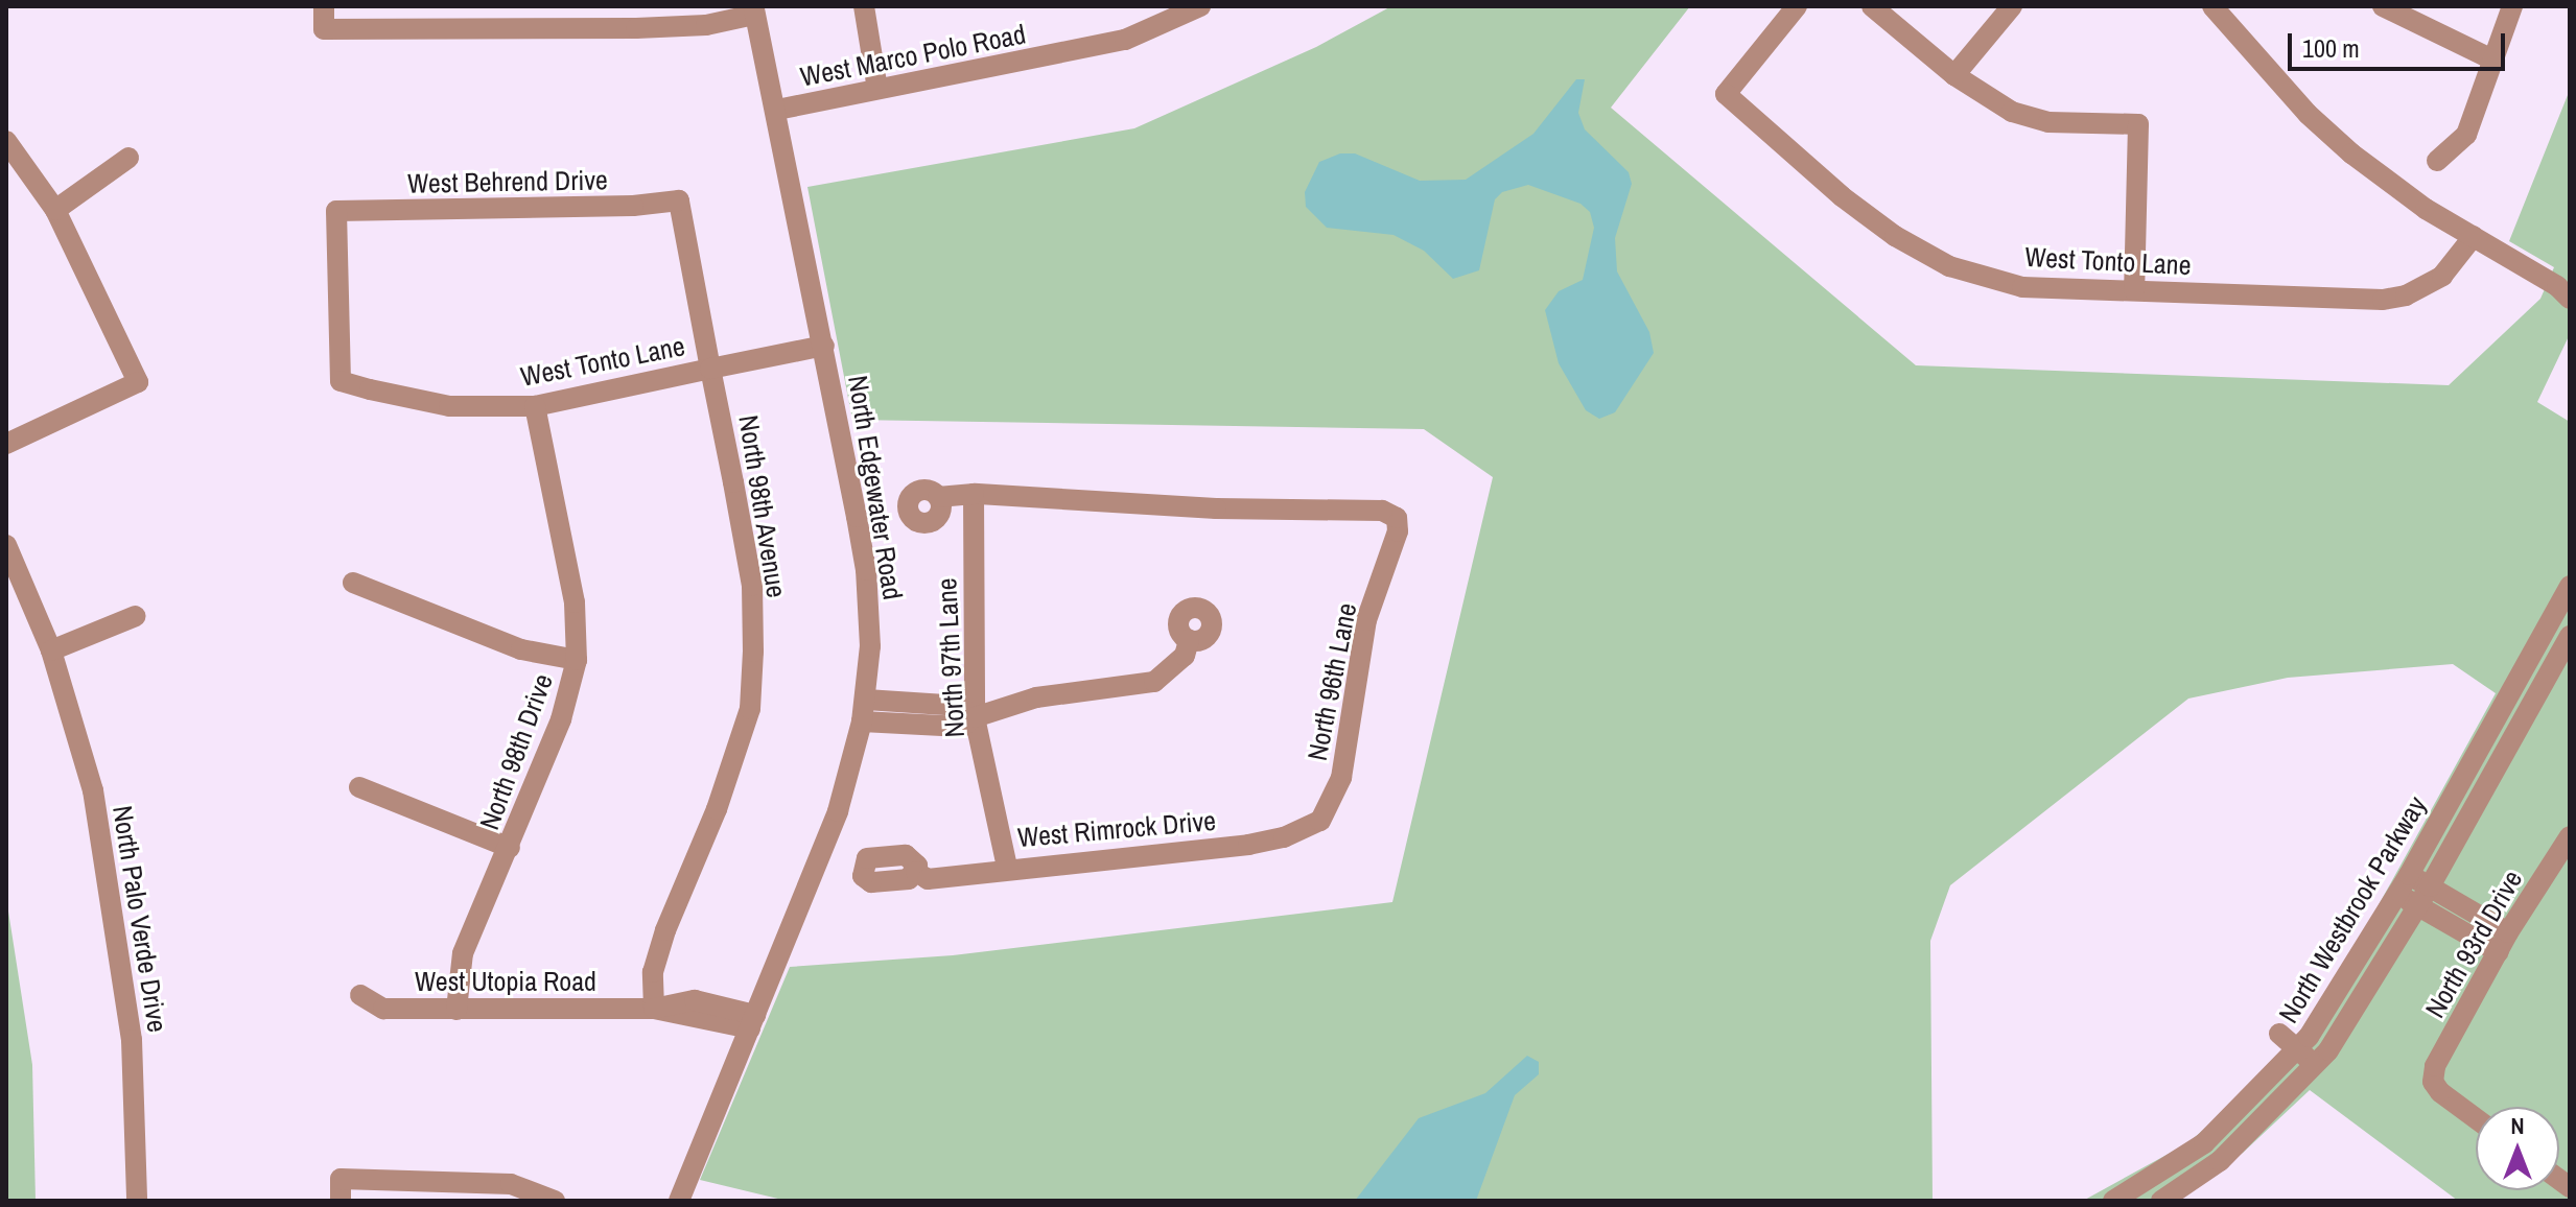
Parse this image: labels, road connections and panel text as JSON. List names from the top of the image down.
{
  "streets": {
    "street": [
      "West Marco Polo Road",
      "West Behrend Drive",
      "West Tonto Lane",
      "North Edgewater Road",
      "North 98th Avenue",
      "North 97th Lane",
      "North 96th Lane",
      "North 98th Drive",
      "West Rimrock Drive",
      "North Westbrook Parkway",
      "North Palo Verde Drive",
      "North 93rd Drive",
      "West Utopia Road"
    ]
  },
  "crossings": [
    ["West Marco Polo Road", "North Edgewater Road"],
    ["West Behrend Drive", "West Tonto Lane"],
    ["West Behrend Drive", "North 98th Avenue"],
    ["West Tonto Lane", "North Edgewater Road"],
    ["West Tonto Lane", "North 98th Avenue"],
    ["West Tonto Lane", "North 98th Drive"],
    ["North Edgewater Road", "West Utopia Road"],
    ["North 98th Avenue", "West Utopia Road"],
    ["North 97th Lane", "North 96th Lane"],
    ["North 97th Lane", "West Rimrock Drive"],
    ["North 96th Lane", "West Rimrock Drive"],
    ["North 98th Drive", "West Utopia Road"]
  ],
  "scale_bar": "100 m",
  "north": "top"
}
